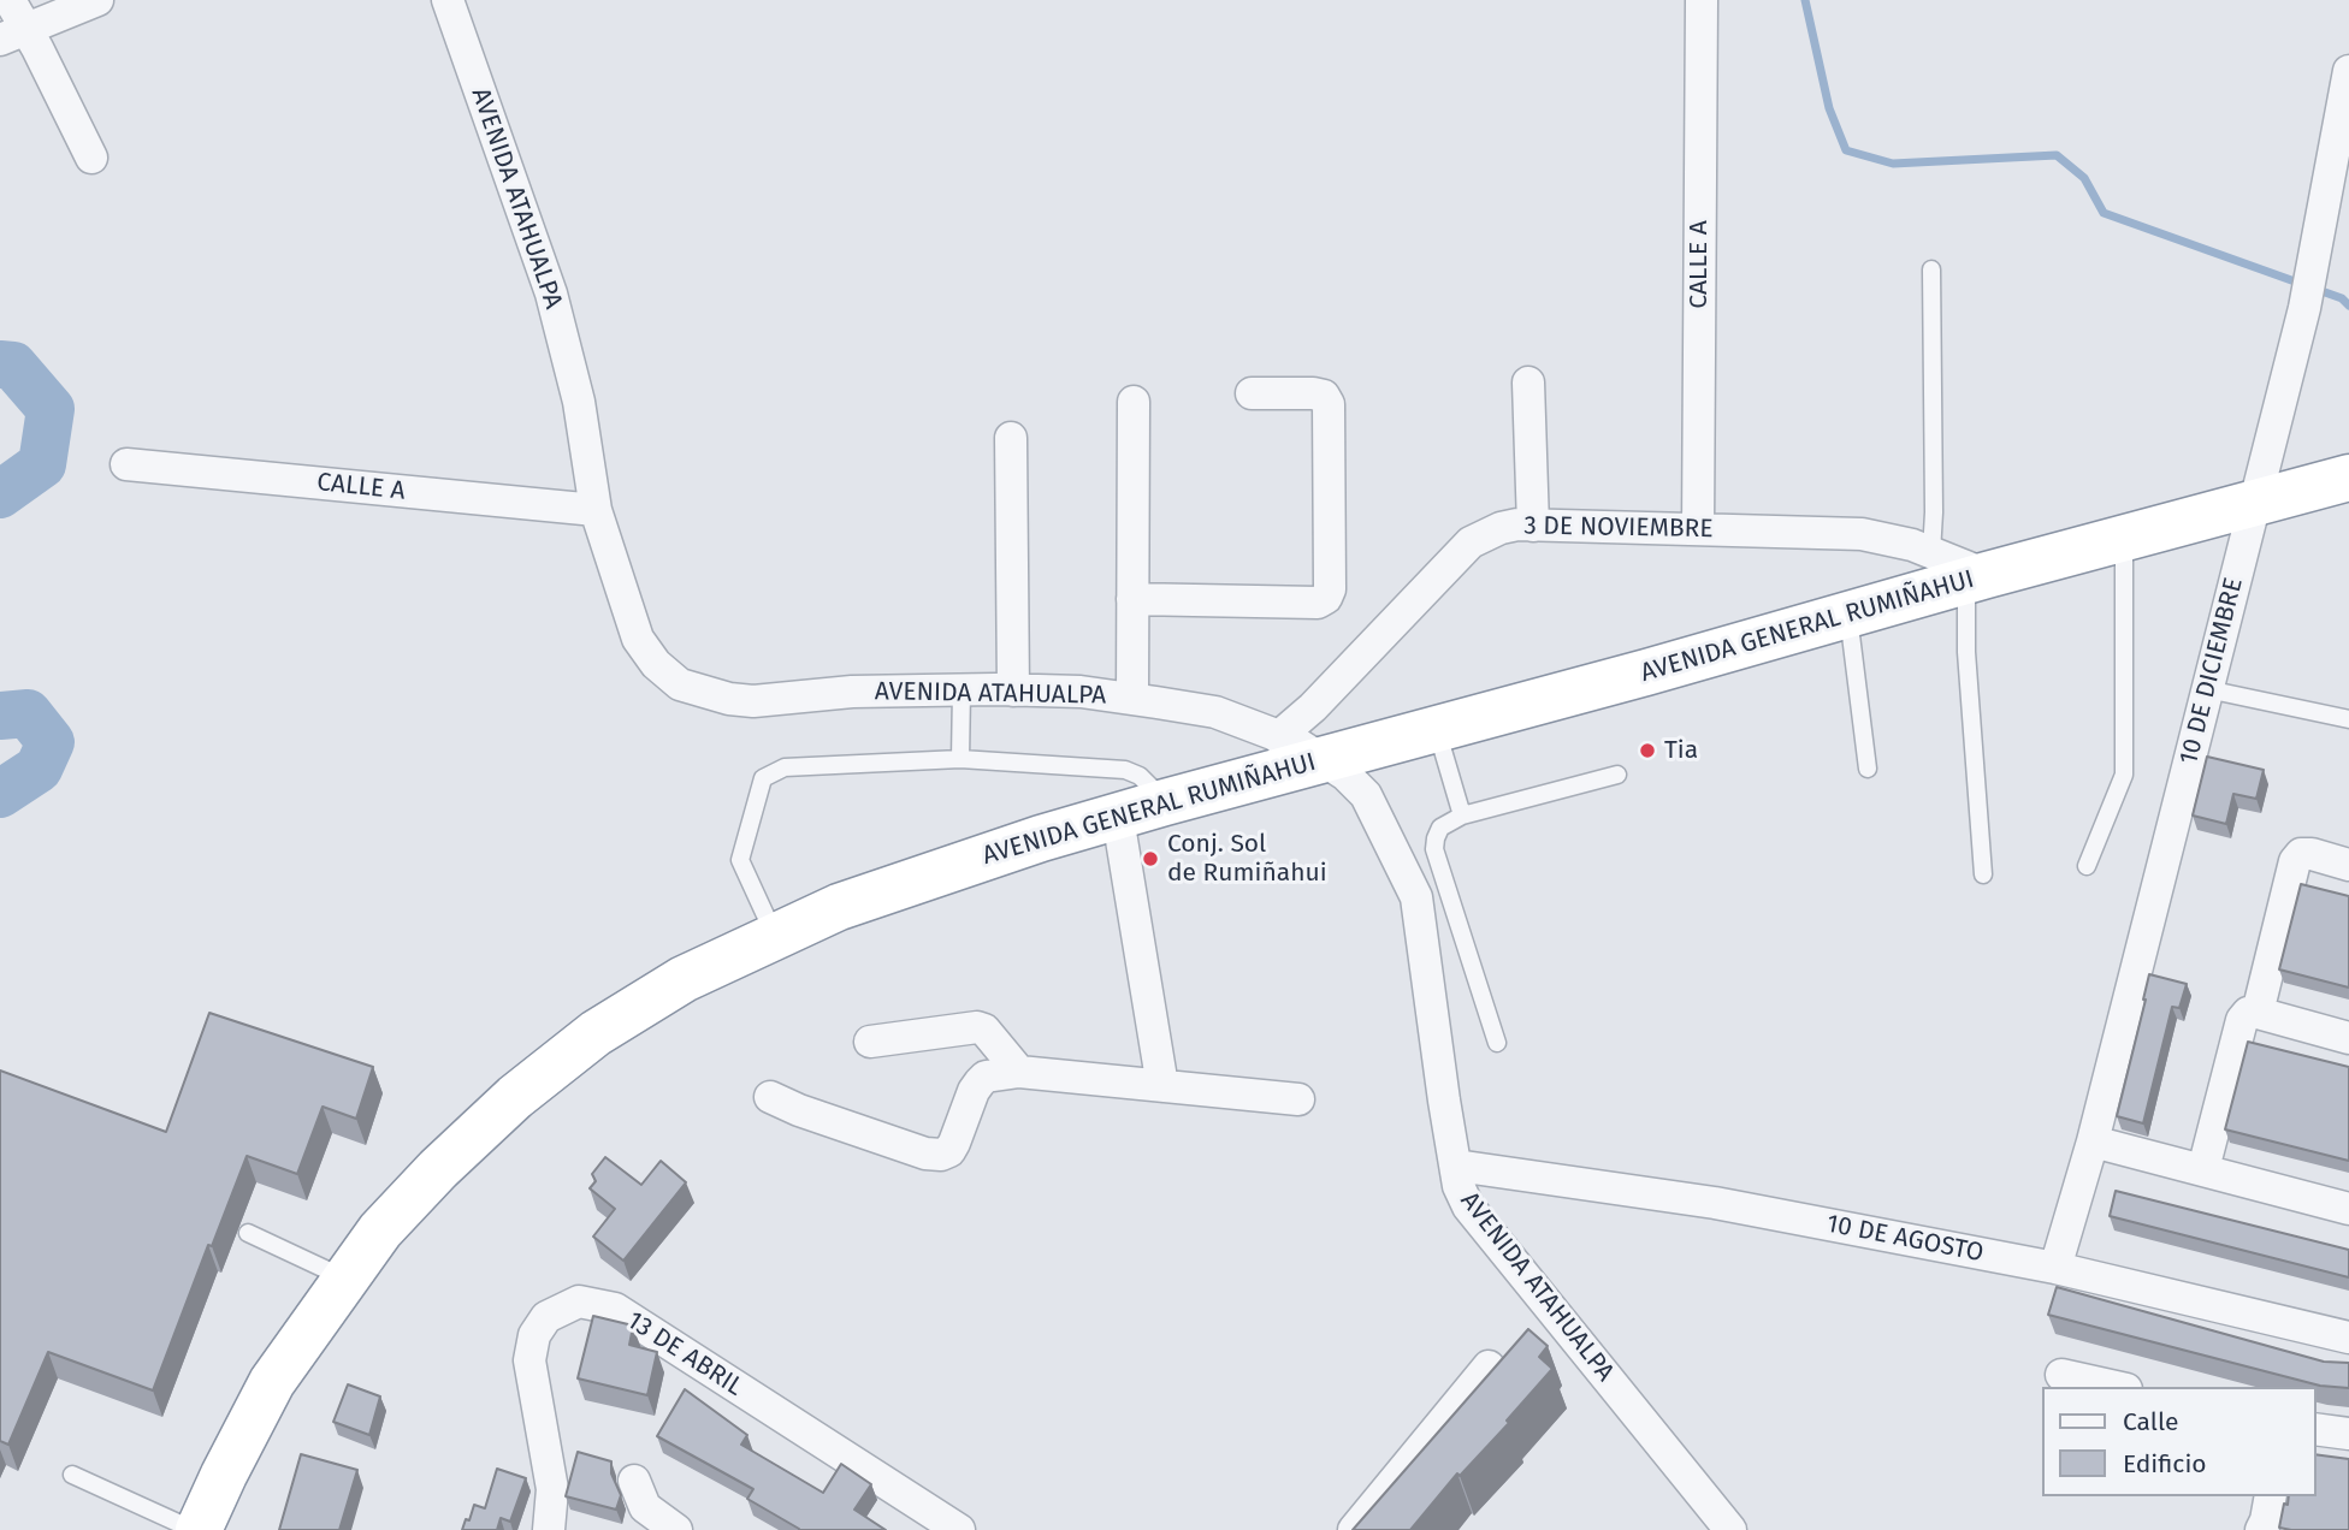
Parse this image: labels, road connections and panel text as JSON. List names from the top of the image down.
{
  "streets": {
    "highway": ["AVENIDA GENERAL RUMIÑAHUI"],
    "street": [
      "AVENIDA ATAHUALPA",
      "CALLE A",
      "3 DE NOVIEMBRE",
      "10 DE DICIEMBRE",
      "10 DE AGOSTO",
      "13 DE ABRIL"
    ]
  },
  "crossings": [
    ["AVENIDA ATAHUALPA", "CALLE A"],
    ["AVENIDA ATAHUALPA", "3 DE NOVIEMBRE"],
    ["AVENIDA ATAHUALPA", "AVENIDA GENERAL RUMIÑAHUI"],
    ["AVENIDA ATAHUALPA", "10 DE AGOSTO"],
    ["CALLE A", "3 DE NOVIEMBRE"],
    ["3 DE NOVIEMBRE", "AVENIDA GENERAL RUMIÑAHUI"],
    ["AVENIDA GENERAL RUMIÑAHUI", "10 DE DICIEMBRE"],
    ["10 DE DICIEMBRE", "10 DE AGOSTO"]
  ],
  "places": ["Tia", "Conj. Sol de Rumiñahui"],
  "legend": ["Calle", "Edificio"]
}
